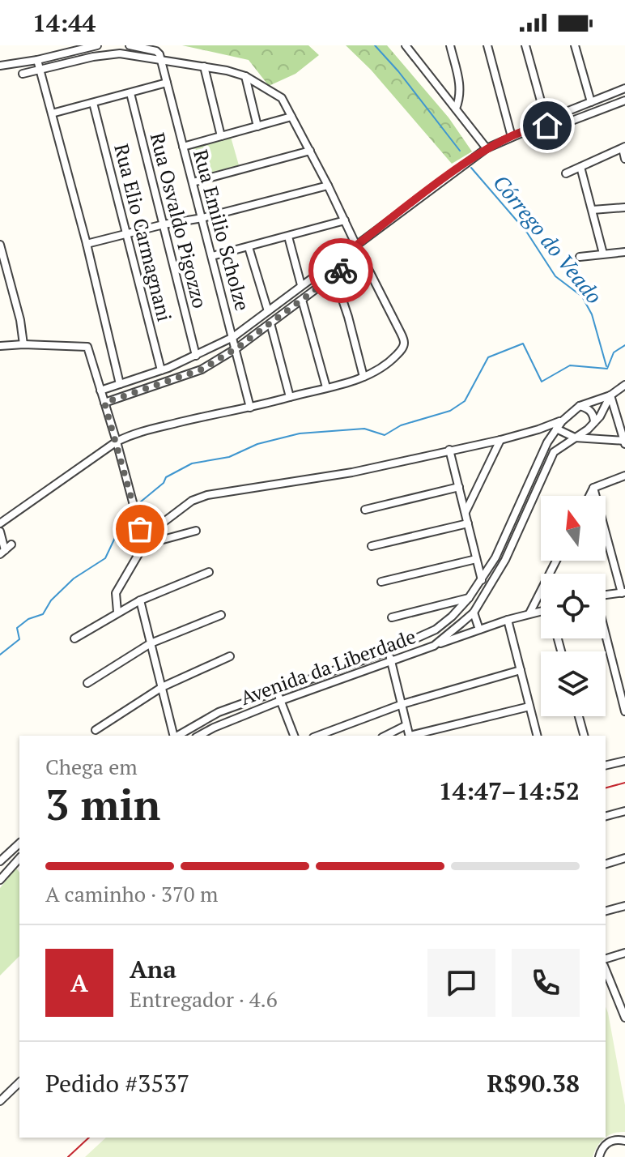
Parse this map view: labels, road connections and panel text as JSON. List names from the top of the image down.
{
  "streets": {
    "street": [
      "Rua Osvaldo Pigozzo",
      "Rua Emilio Scholze",
      "Rua Elio Carmagnani",
      "Avenida da Liberdade"
    ]
  },
  "water": ["Córrego do Veado"],
  "north": "top",
  "page": {
    "status": "14:44",
    "heading": ["3 min", "Chega em", "14:47–14:52"],
    "panel": [
      "Ana",
      "Entregador · 4.6",
      "Pedido #3537",
      "R$90.38"
    ],
    "bar": "A caminho · 370 m",
    "round": "A"
  }
}
